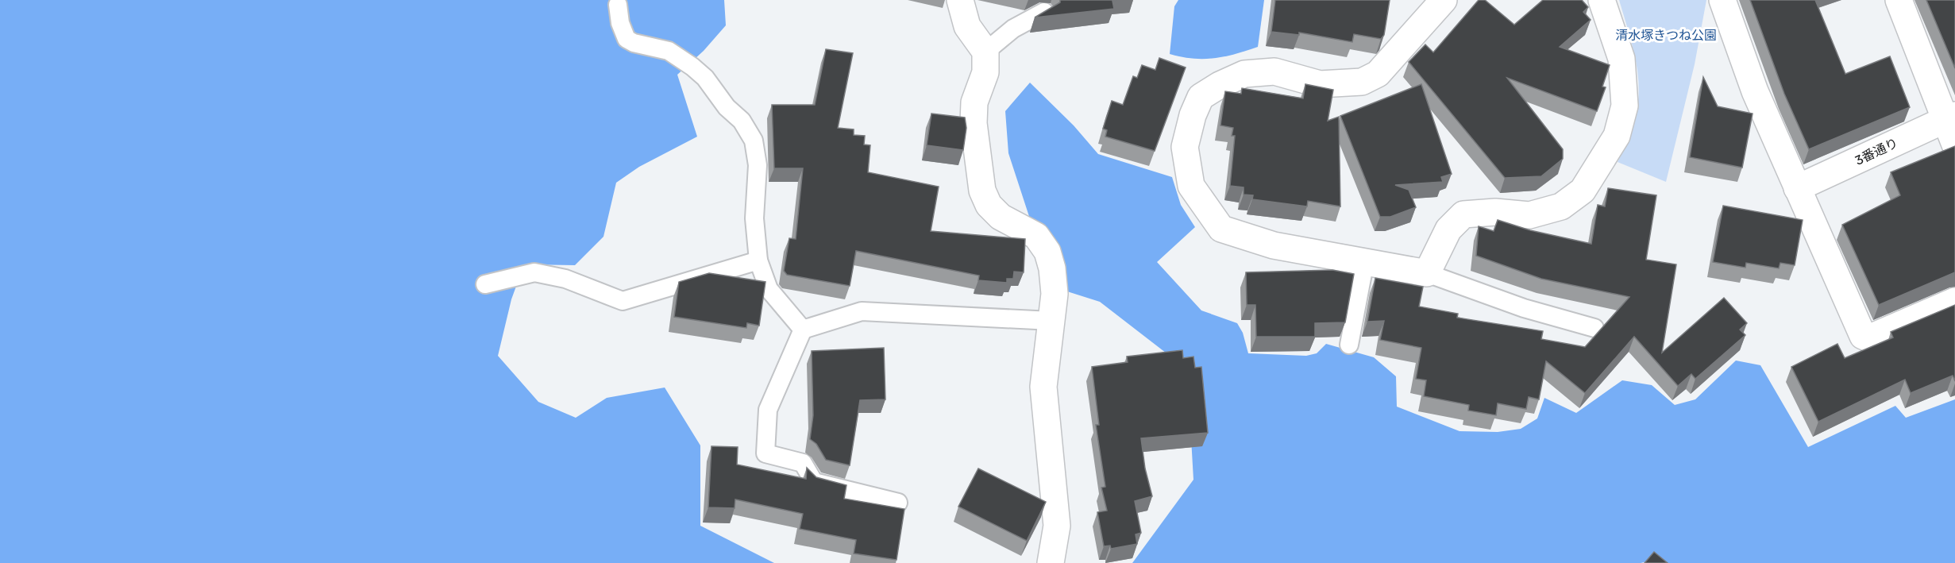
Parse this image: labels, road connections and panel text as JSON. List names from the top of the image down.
{
  "streets": {
    "street": ["3番通り"]
  },
  "parks": ["清水塚きつね公園"]
}
